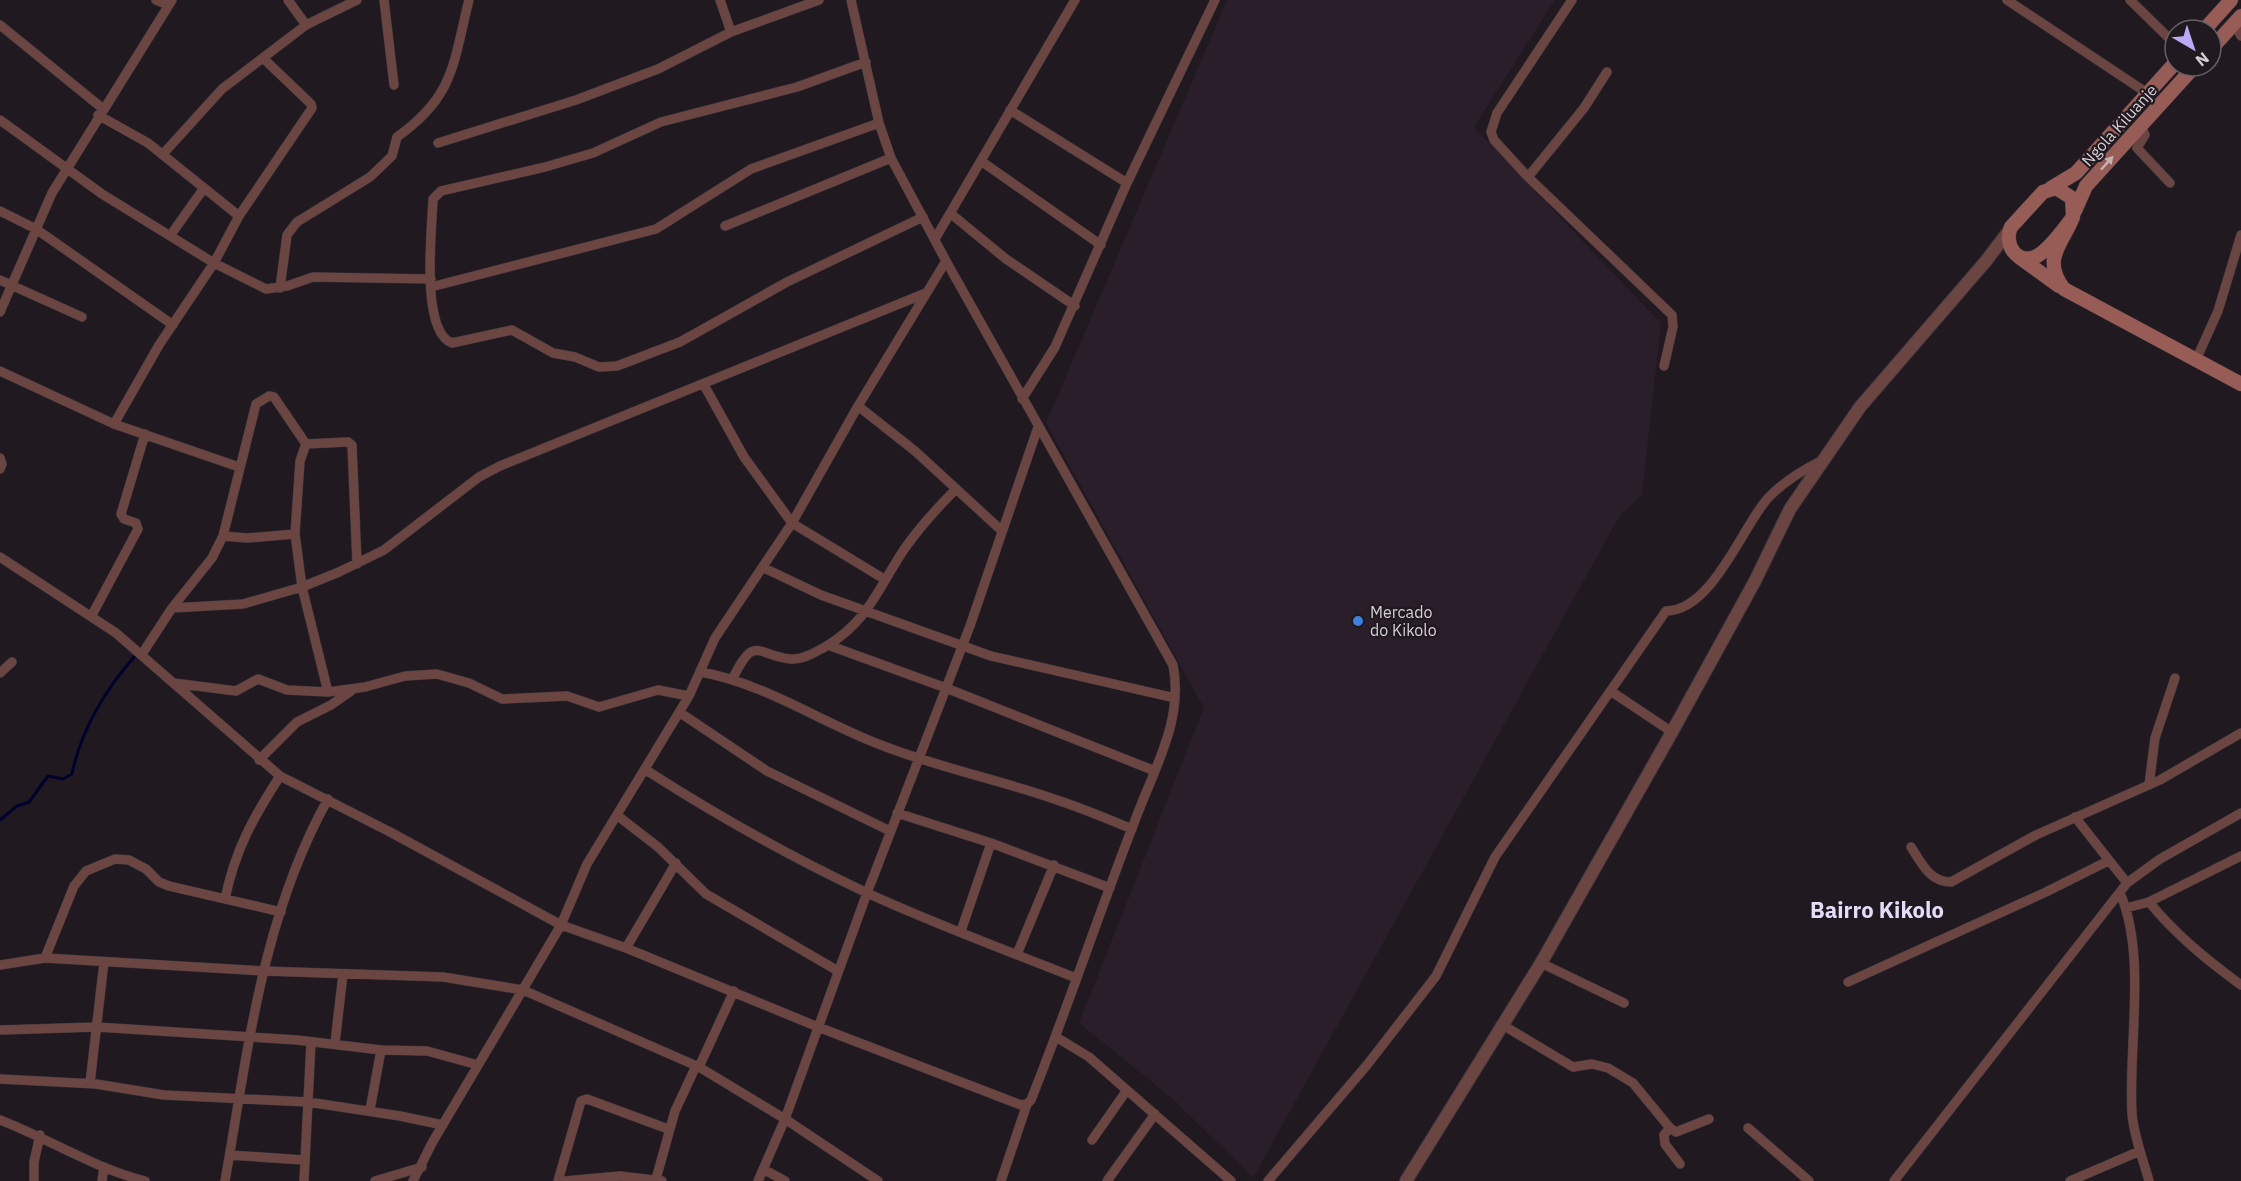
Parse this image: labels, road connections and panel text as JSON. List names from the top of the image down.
{
  "streets": {
    "main road": ["Ngola Kiluanje"]
  },
  "districts": ["Bairro Kikolo"],
  "places": ["Mercado do Kikolo"],
  "north": "bottom right"
}
